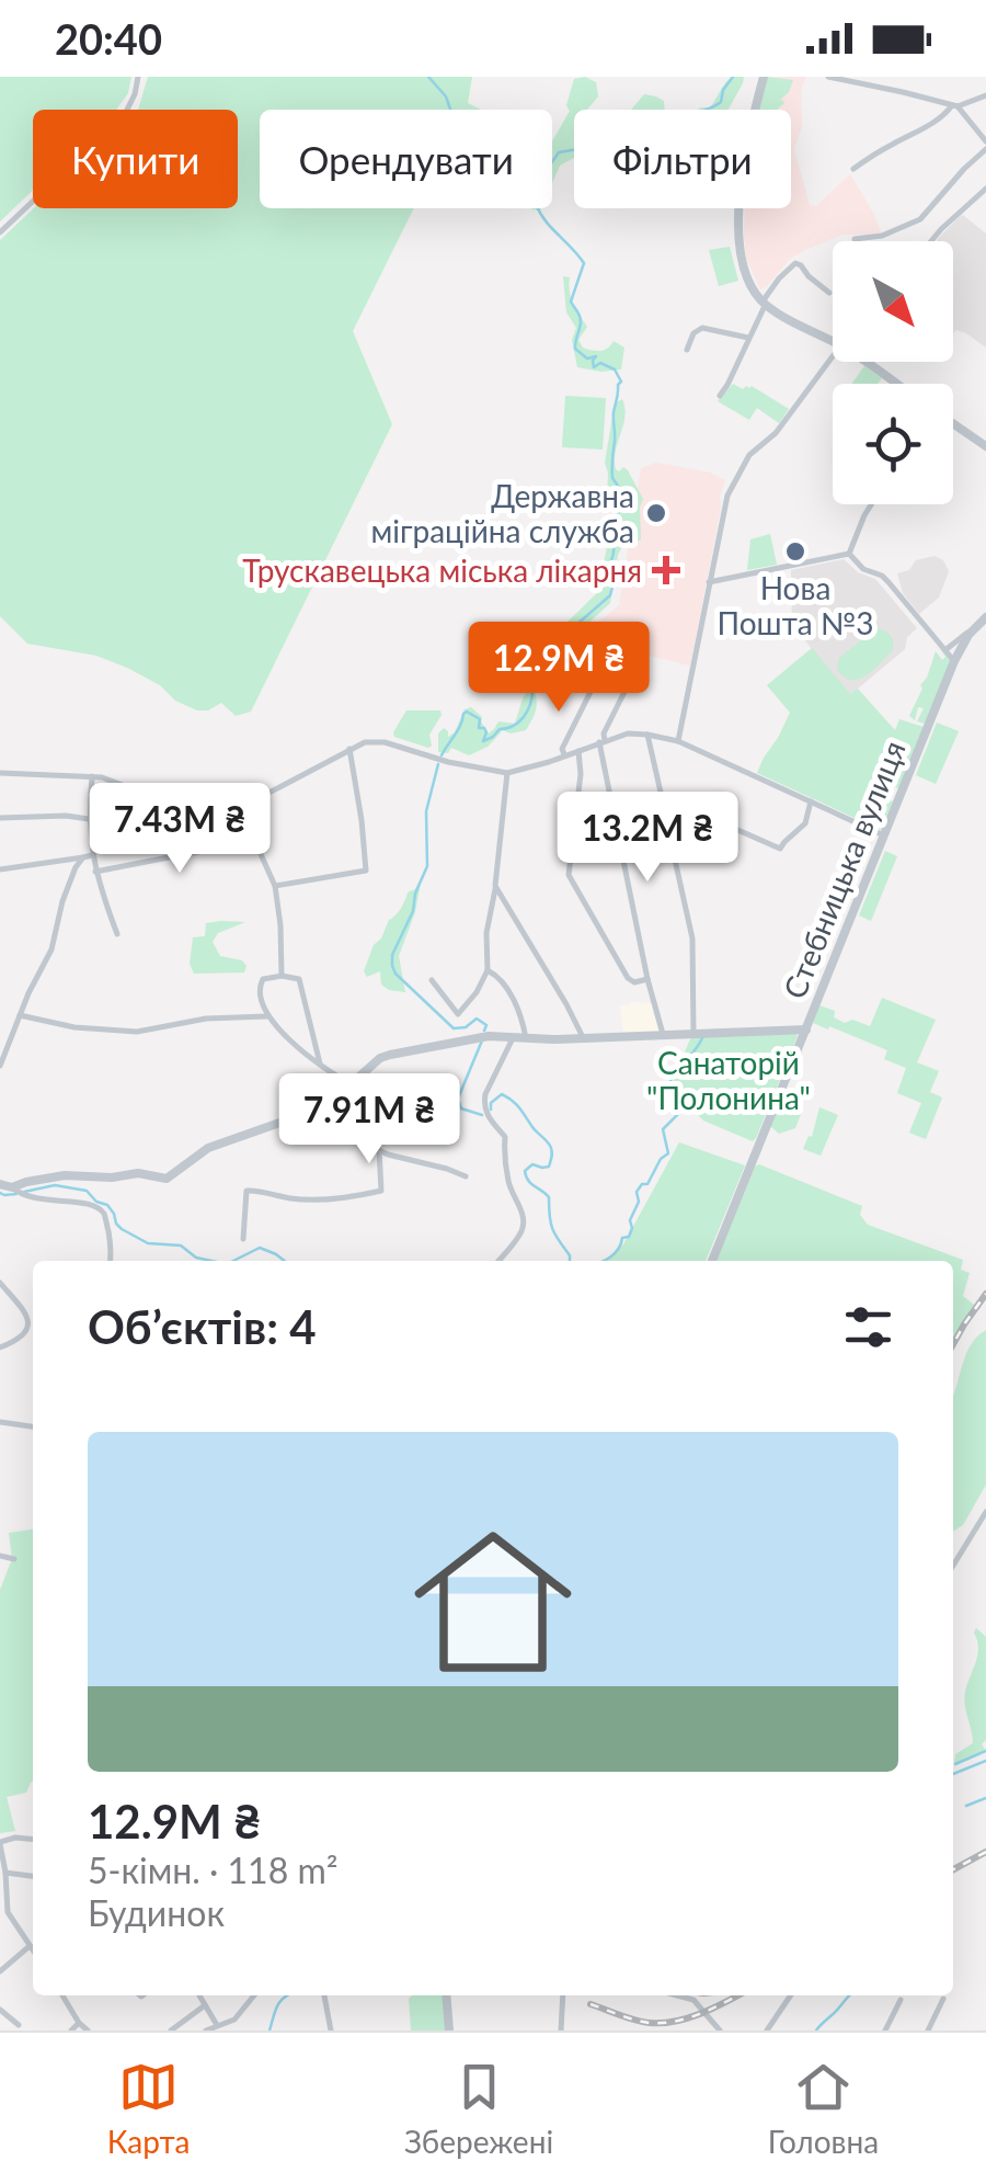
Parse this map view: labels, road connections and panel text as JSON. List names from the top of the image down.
{
  "streets": {
    "street": ["Стебницька вулиця"]
  },
  "parks": ["Санаторій \"Полонина\""],
  "places": {
    "other": ["Державна міграційна служба", "Нова Пошта №3"],
    "health": ["Трускавецька міська лікарня"]
  },
  "north": "bottom right",
  "page": {
    "status": "20:40",
    "chip": ["Купити", "Орендувати", "Фільтри"],
    "price": [
      "12.9M ₴",
      "7.43M ₴",
      "13.2M ₴",
      "7.91M ₴"
    ],
    "heading": "Об’єктів: 4",
    "list": [
      {
        "name": "12.9M ₴",
        "note": "5-кімн. · 118 m² · Будинок"
      }
    ],
    "tabs": ["Карта", "Збережені", "Головна"]
  }
}
